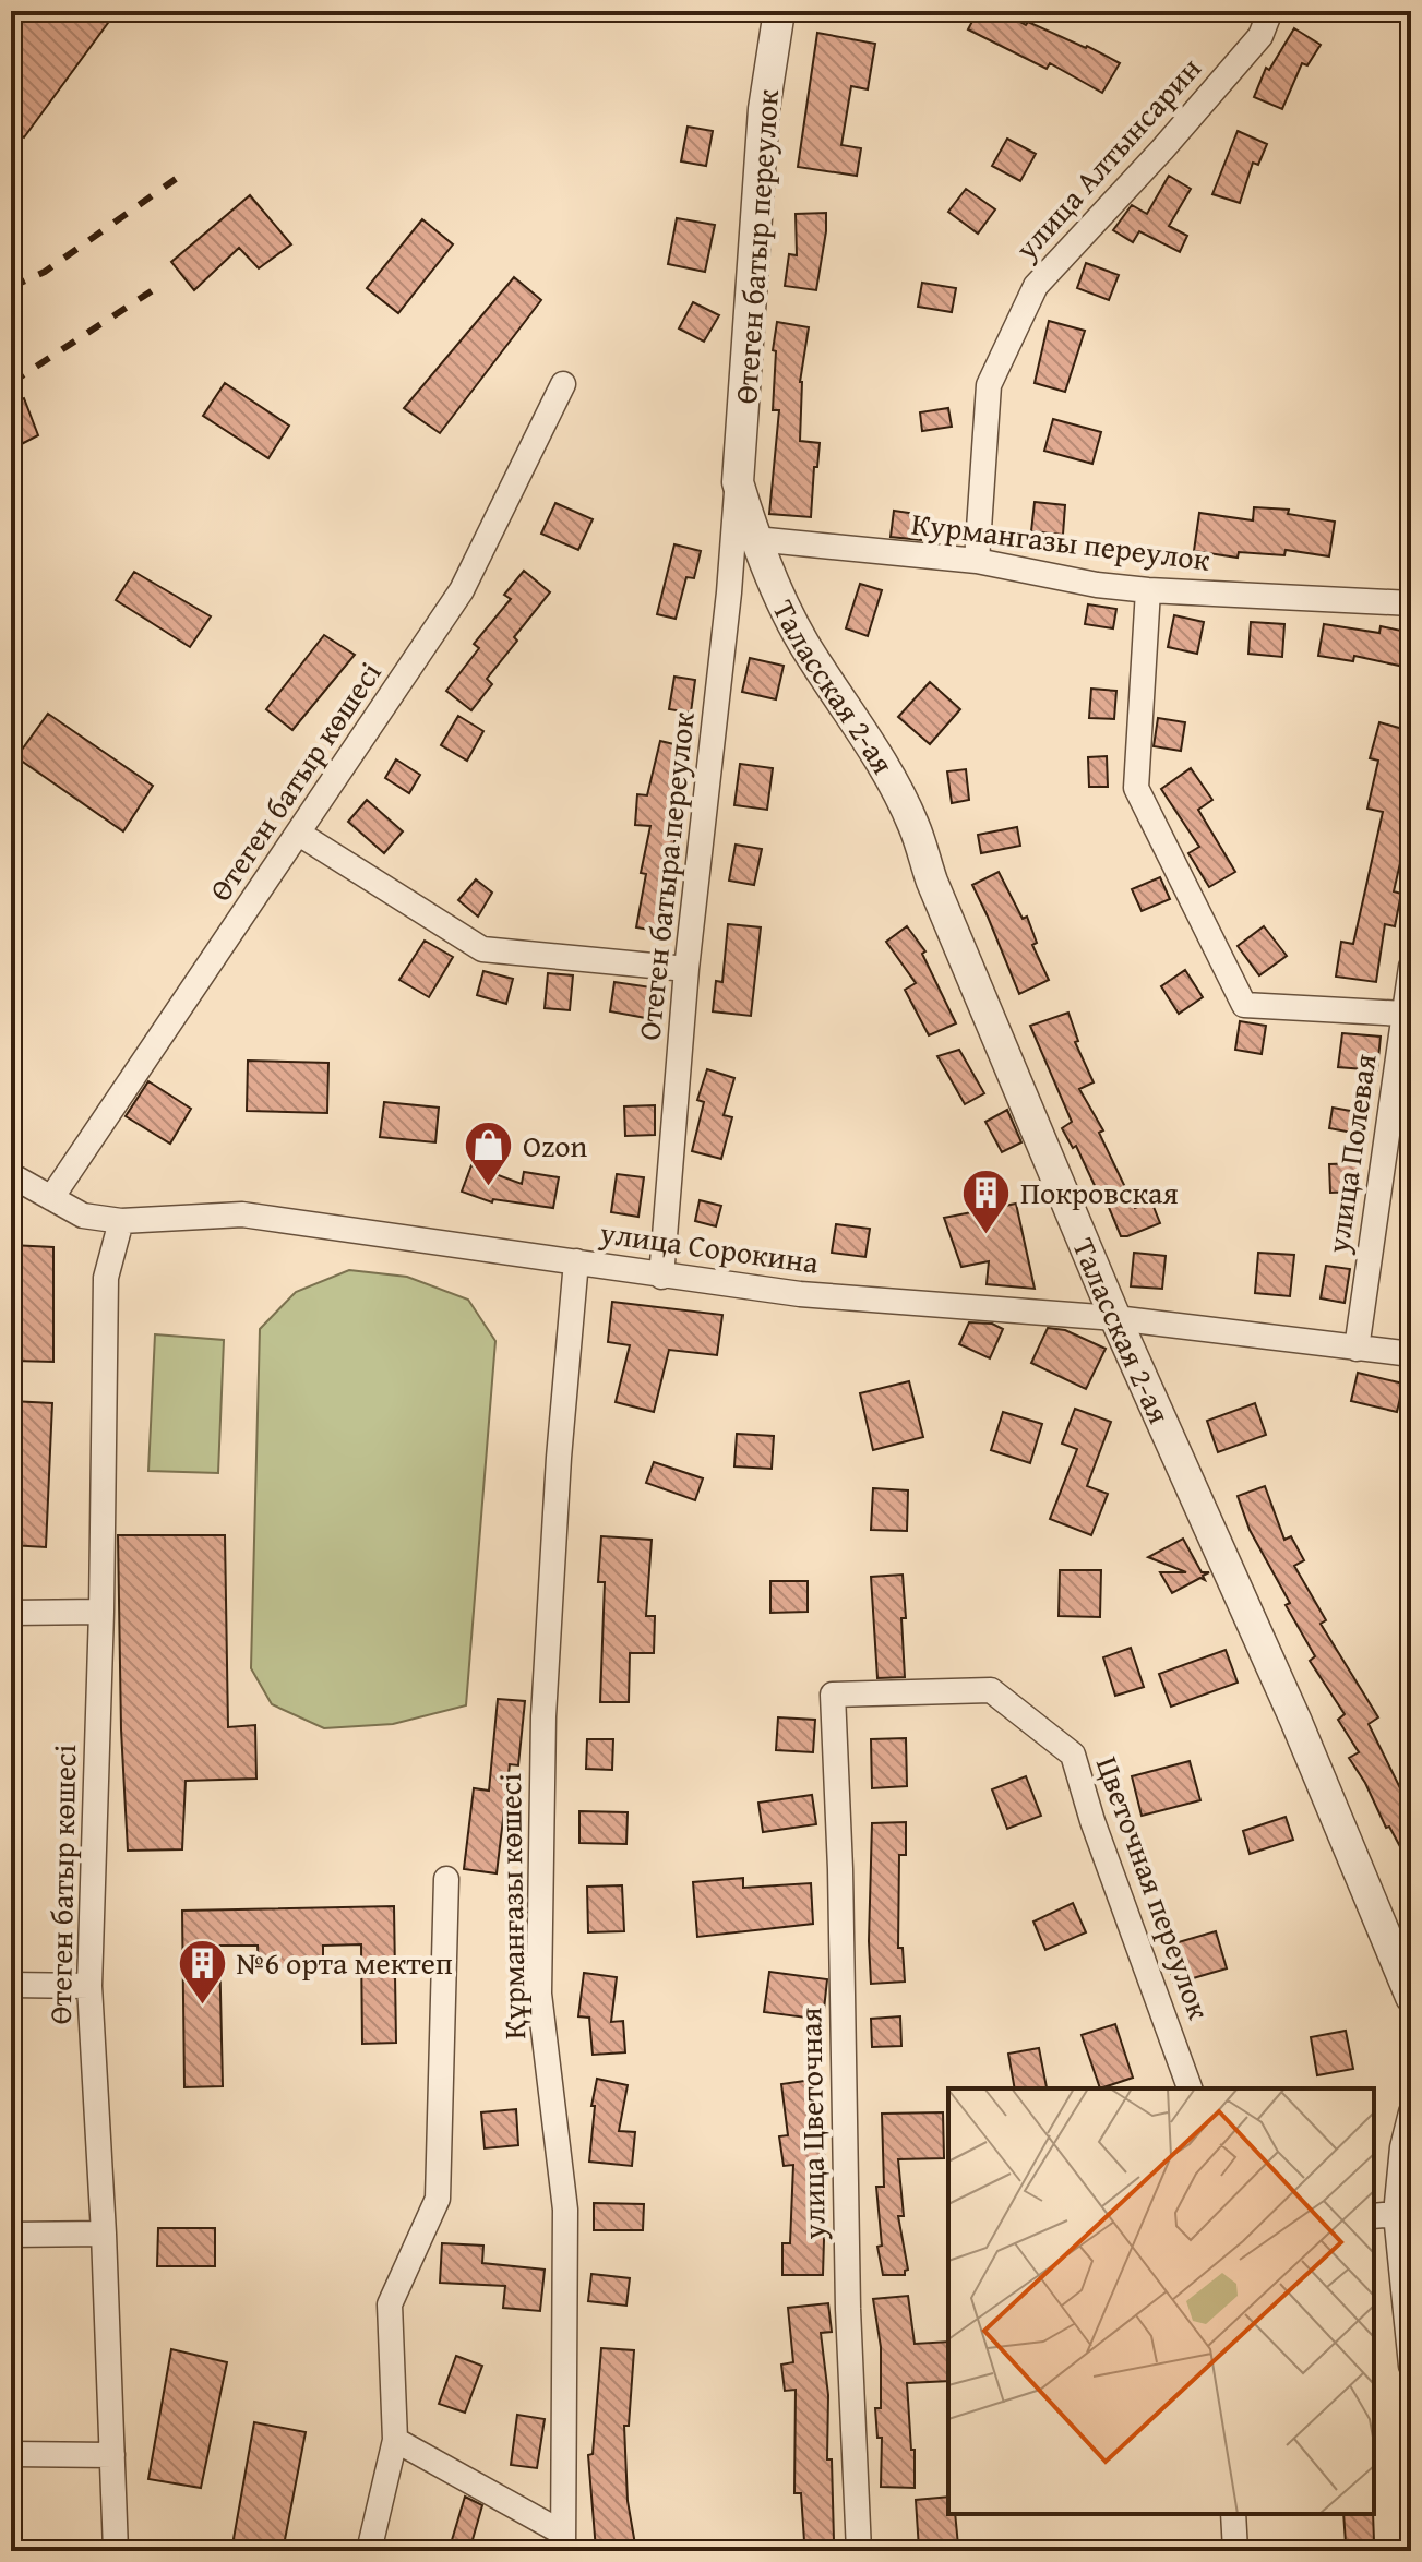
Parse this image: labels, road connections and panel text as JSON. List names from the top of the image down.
{
  "streets": {
    "street": [
      "улица Алтынсарин",
      "Өтеген батыр переулок",
      "Курмангазы переулок",
      "Таласская 2-ая",
      "Өтеген батыр көшесі",
      "Отеген батыра переулок",
      "улица Полевая",
      "улица Сорокина",
      "Цветочная переулок",
      "Құрманғазы көшесі",
      "улица Цветочная"
    ]
  },
  "crossings": [
    ["улица Алтынсарин", "Курмангазы переулок"],
    ["Өтеген батыр переулок", "Таласская 2-ая"],
    ["Өтеген батыр переулок", "Отеген батыра переулок"],
    ["Курмангазы переулок", "Таласская 2-ая"],
    ["Таласская 2-ая", "Отеген батыра переулок"],
    ["Таласская 2-ая", "улица Сорокина"],
    ["Өтеген батыр көшесі", "улица Сорокина"],
    ["Отеген батыра переулок", "улица Сорокина"],
    ["улица Полевая", "улица Сорокина"],
    ["улица Сорокина", "Құрманғазы көшесі"],
    ["Цветочная переулок", "улица Цветочная"]
  ],
  "places": {
    "shop": ["Ozon"],
    "building": ["Покровская", "№6 орта мектеп"]
  }
}
